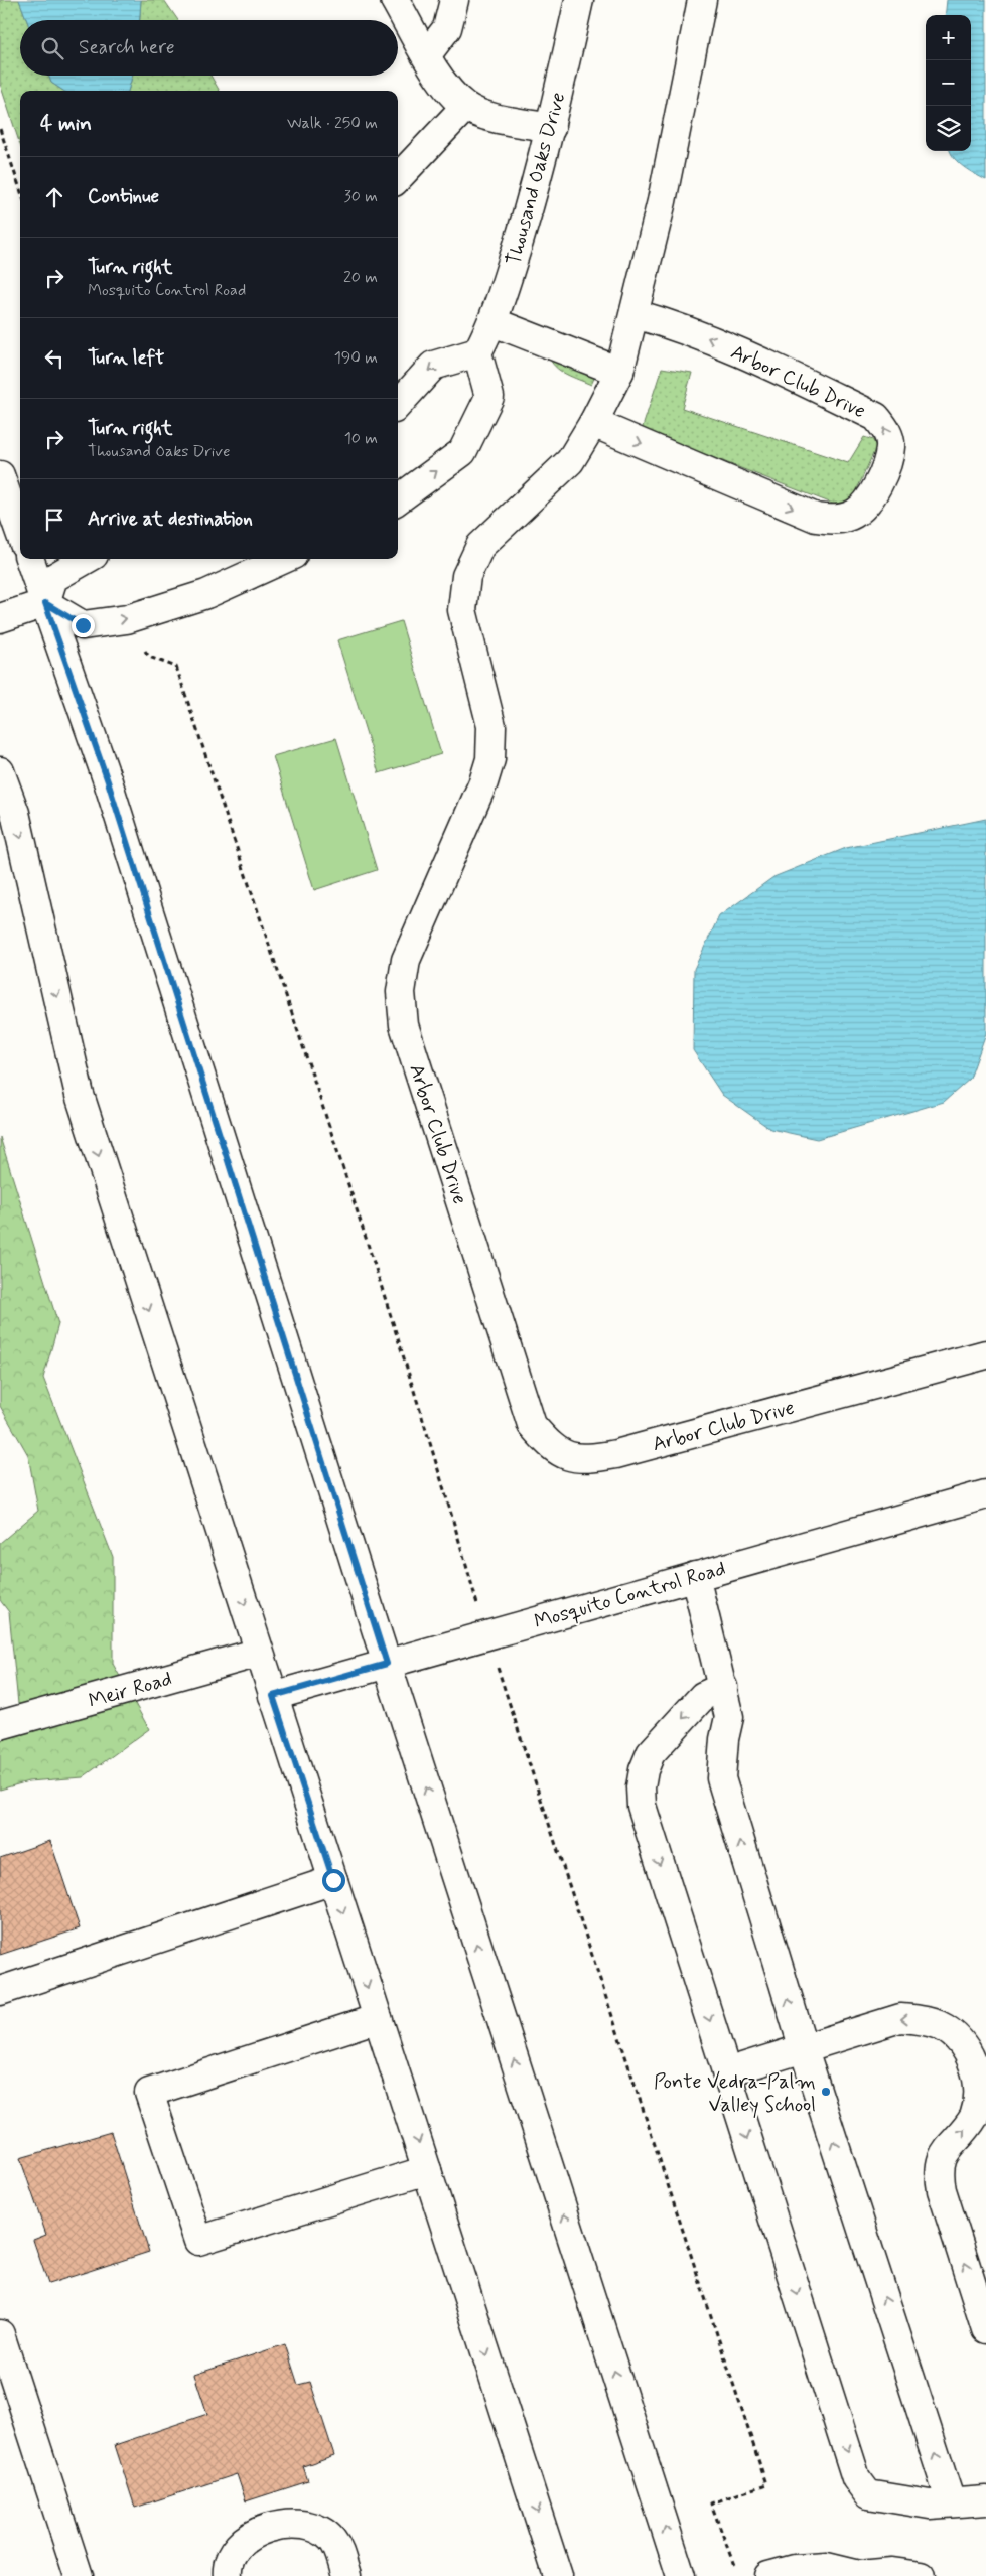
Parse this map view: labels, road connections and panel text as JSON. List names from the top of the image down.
{
  "streets": {
    "street": [
      "Thousand Oaks Drive",
      "Arbor Club Drive",
      "Mosquito Control Road",
      "Meir Road"
    ]
  },
  "places": ["Ponte Vedra-Palm Valley School"],
  "page": {
    "map_buttons": ["+", "−"],
    "search": "Search here",
    "heading": ["4 min", "Walk · 250 m"],
    "list": [
      ["Continue", "30 m"],
      ["Turn right", "Mosquito Control Road", "20 m"],
      ["Turn left", "190 m"],
      ["Turn right", "Thousand Oaks Drive", "10 m"],
      "Arrive at destination"
    ]
  }
}
